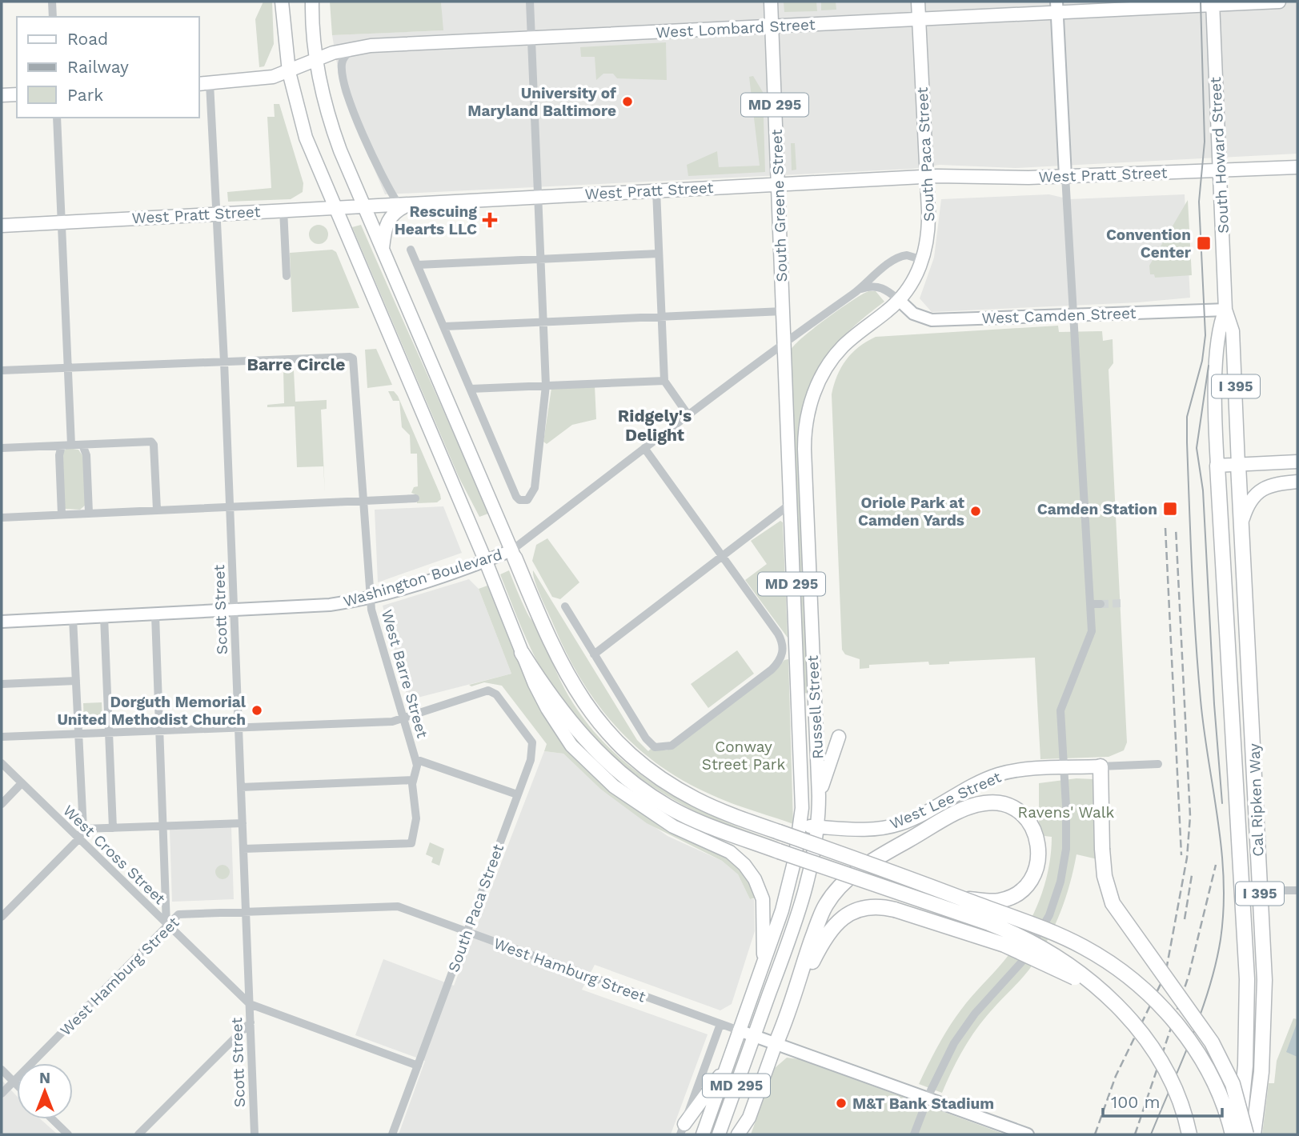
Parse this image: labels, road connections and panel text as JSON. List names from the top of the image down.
{
  "streets": {
    "highway": ["I 395", "Cal Ripken Way"],
    "main road": [
      "West Lombard Street",
      "MD 295",
      "South Paca Street",
      "South Howard Street",
      "West Pratt Street",
      "South Greene Street",
      "Russell Street",
      "West Lee Street"
    ],
    "street": [
      "West Camden Street",
      "Washington Boulevard",
      "Scott Street",
      "West Barre Street",
      "West Cross Street",
      "West Hamburg Street"
    ]
  },
  "crossings": [
    ["West Lombard Street", "South Paca Street"],
    ["West Lombard Street", "South Howard Street"],
    ["West Lombard Street", "South Greene Street"],
    ["West Lombard Street", "Scott Street"],
    ["South Paca Street", "West Pratt Street"],
    ["South Paca Street", "West Camden Street"],
    ["South Paca Street", "Washington Boulevard"],
    ["South Paca Street", "West Barre Street"],
    ["South Paca Street", "Russell Street"],
    ["South Paca Street", "West Cross Street"],
    ["South Paca Street", "West Hamburg Street"],
    ["South Howard Street", "West Pratt Street"],
    ["South Howard Street", "West Camden Street"],
    ["South Howard Street", "Cal Ripken Way"],
    ["West Pratt Street", "South Greene Street"],
    ["West Pratt Street", "Scott Street"],
    ["South Greene Street", "Washington Boulevard"],
    ["South Greene Street", "Russell Street"],
    ["West Camden Street", "Russell Street"],
    ["Washington Boulevard", "Scott Street"],
    ["Washington Boulevard", "West Barre Street"],
    ["Washington Boulevard", "Russell Street"],
    ["Scott Street", "West Barre Street"],
    ["Scott Street", "West Cross Street"],
    ["Scott Street", "West Hamburg Street"],
    ["Russell Street", "West Lee Street"],
    ["Russell Street", "West Hamburg Street"],
    ["West Cross Street", "West Hamburg Street"]
  ],
  "districts": ["Barre Circle", "Ridgely's Delight"],
  "parks": ["Conway Street Park", "Ravens' Walk"],
  "places": {
    "other": [
      "University of Maryland Baltimore",
      "Oriole Park at Camden Yards",
      "Dorguth Memorial United Methodist Church",
      "M&T Bank Stadium"
    ],
    "health": ["Rescuing Hearts LLC"],
    "transit": ["Convention Center", "Camden Station"]
  },
  "legend": ["Road", "Railway", "Park"],
  "scale_bar": "100 m",
  "north": "top"
}
